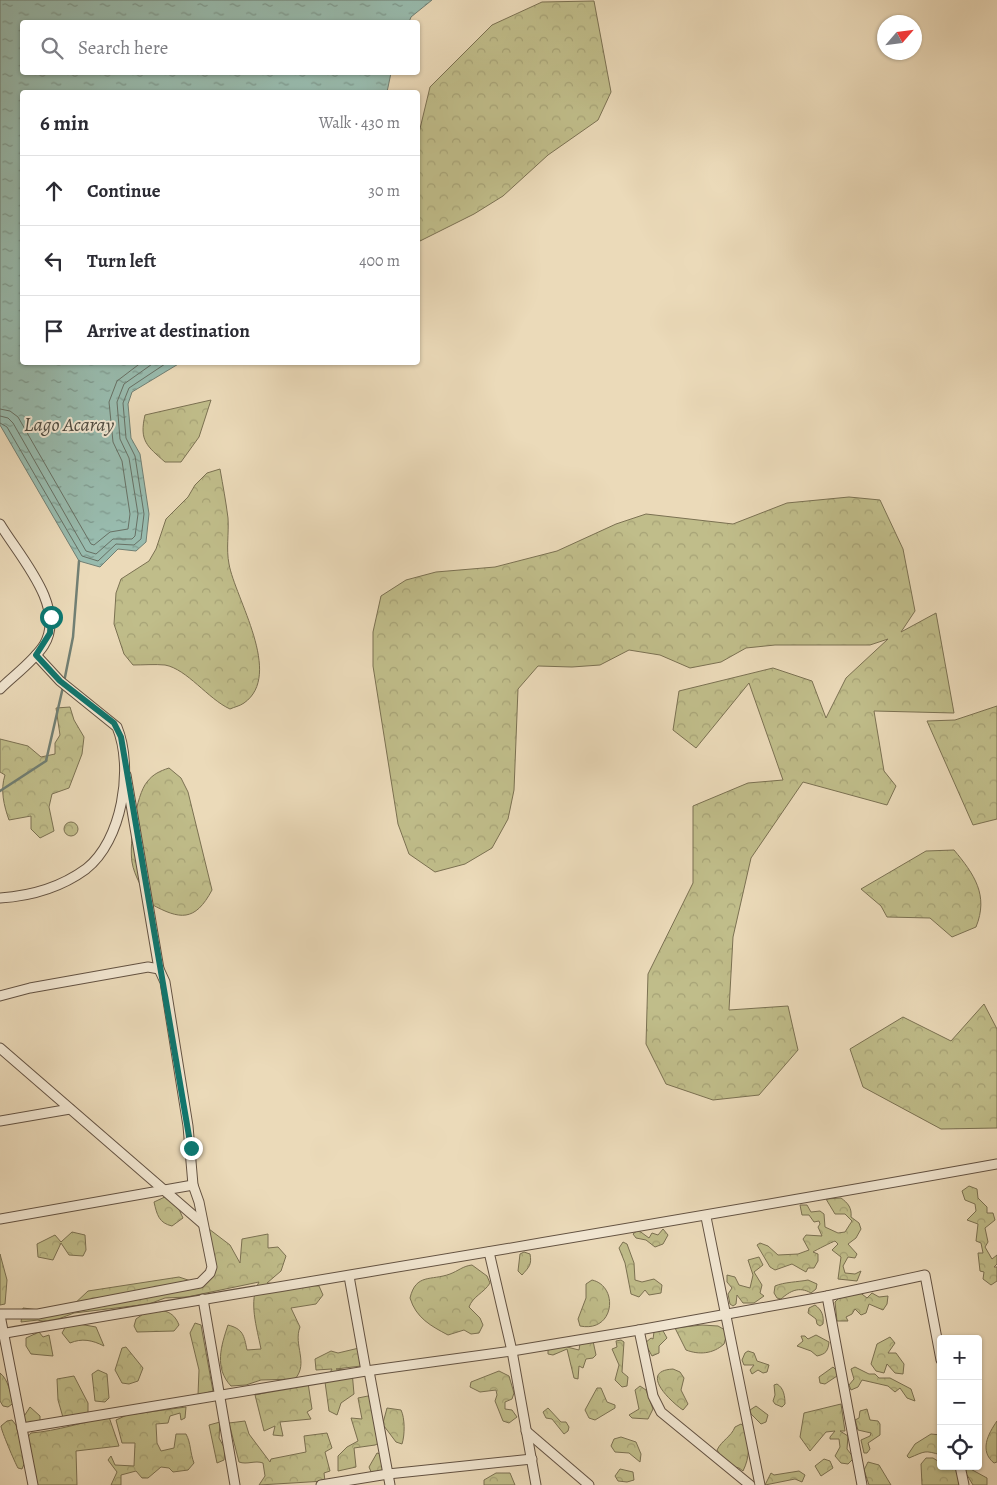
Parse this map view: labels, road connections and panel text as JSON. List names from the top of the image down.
{
  "water": ["Lago Acaray"],
  "north": "top right",
  "page": {
    "search": "Search here",
    "heading": ["6 min", "Walk · 430 m"],
    "list": [
      ["Continue", "30 m"],
      ["Turn left", "400 m"],
      "Arrive at destination"
    ],
    "map_buttons": ["+", "−"]
  }
}
